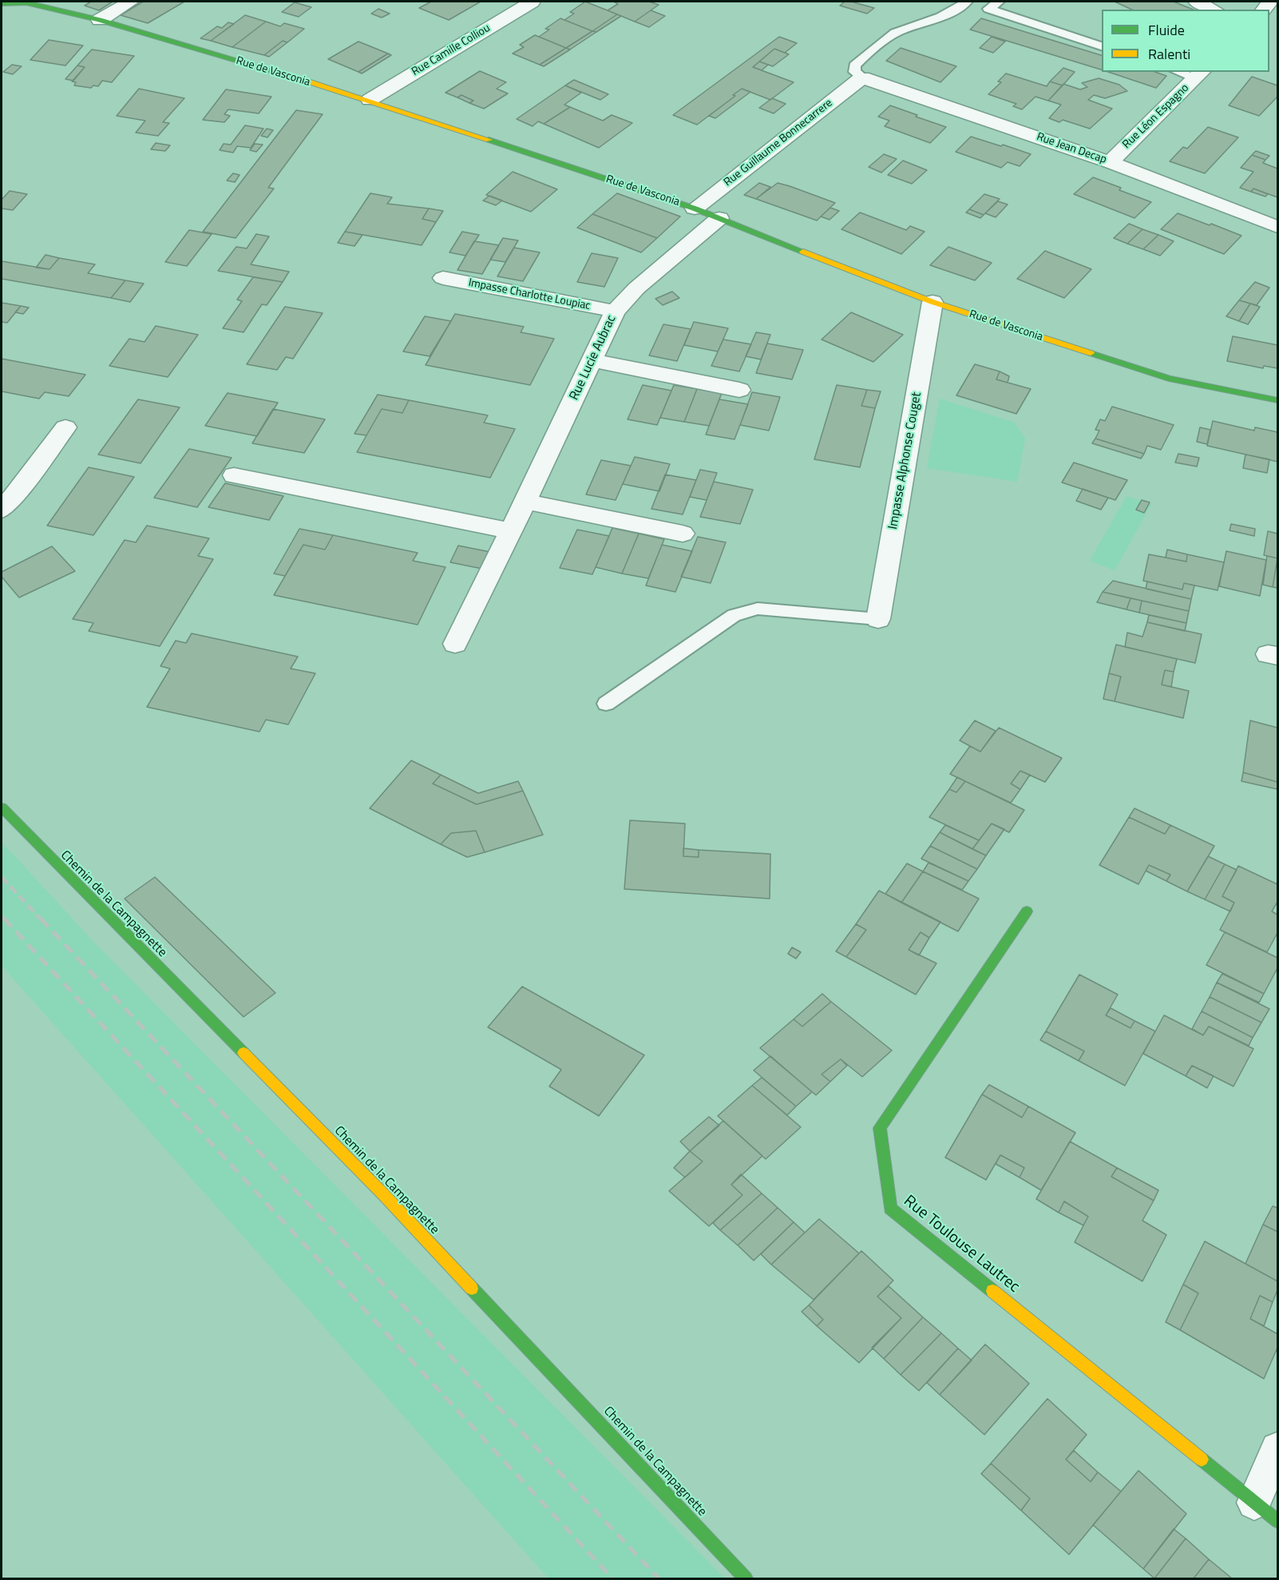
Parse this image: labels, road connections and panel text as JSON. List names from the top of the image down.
{
  "streets": {
    "street": [
      "Rue Camille Colliou",
      "Rue de Vasconia",
      "Rue Léon Espagno",
      "Rue Guillaume Bonnecarrere",
      "Rue Jean Decap",
      "Impasse Charlotte Loupiac",
      "Rue Lucie Aubrac",
      "Impasse Alphonse Couget",
      "Chemin de la Campagnette",
      "Rue Toulouse Lautrec"
    ]
  },
  "crossings": [
    ["Rue Camille Colliou", "Rue de Vasconia"],
    ["Rue de Vasconia", "Rue Guillaume Bonnecarrere"],
    ["Rue de Vasconia", "Rue Lucie Aubrac"],
    ["Rue de Vasconia", "Impasse Alphonse Couget"],
    ["Rue Léon Espagno", "Rue Jean Decap"],
    ["Rue Guillaume Bonnecarrere", "Rue Jean Decap"],
    ["Impasse Charlotte Loupiac", "Rue Lucie Aubrac"]
  ],
  "legend": ["Fluide", "Ralenti"]
}
